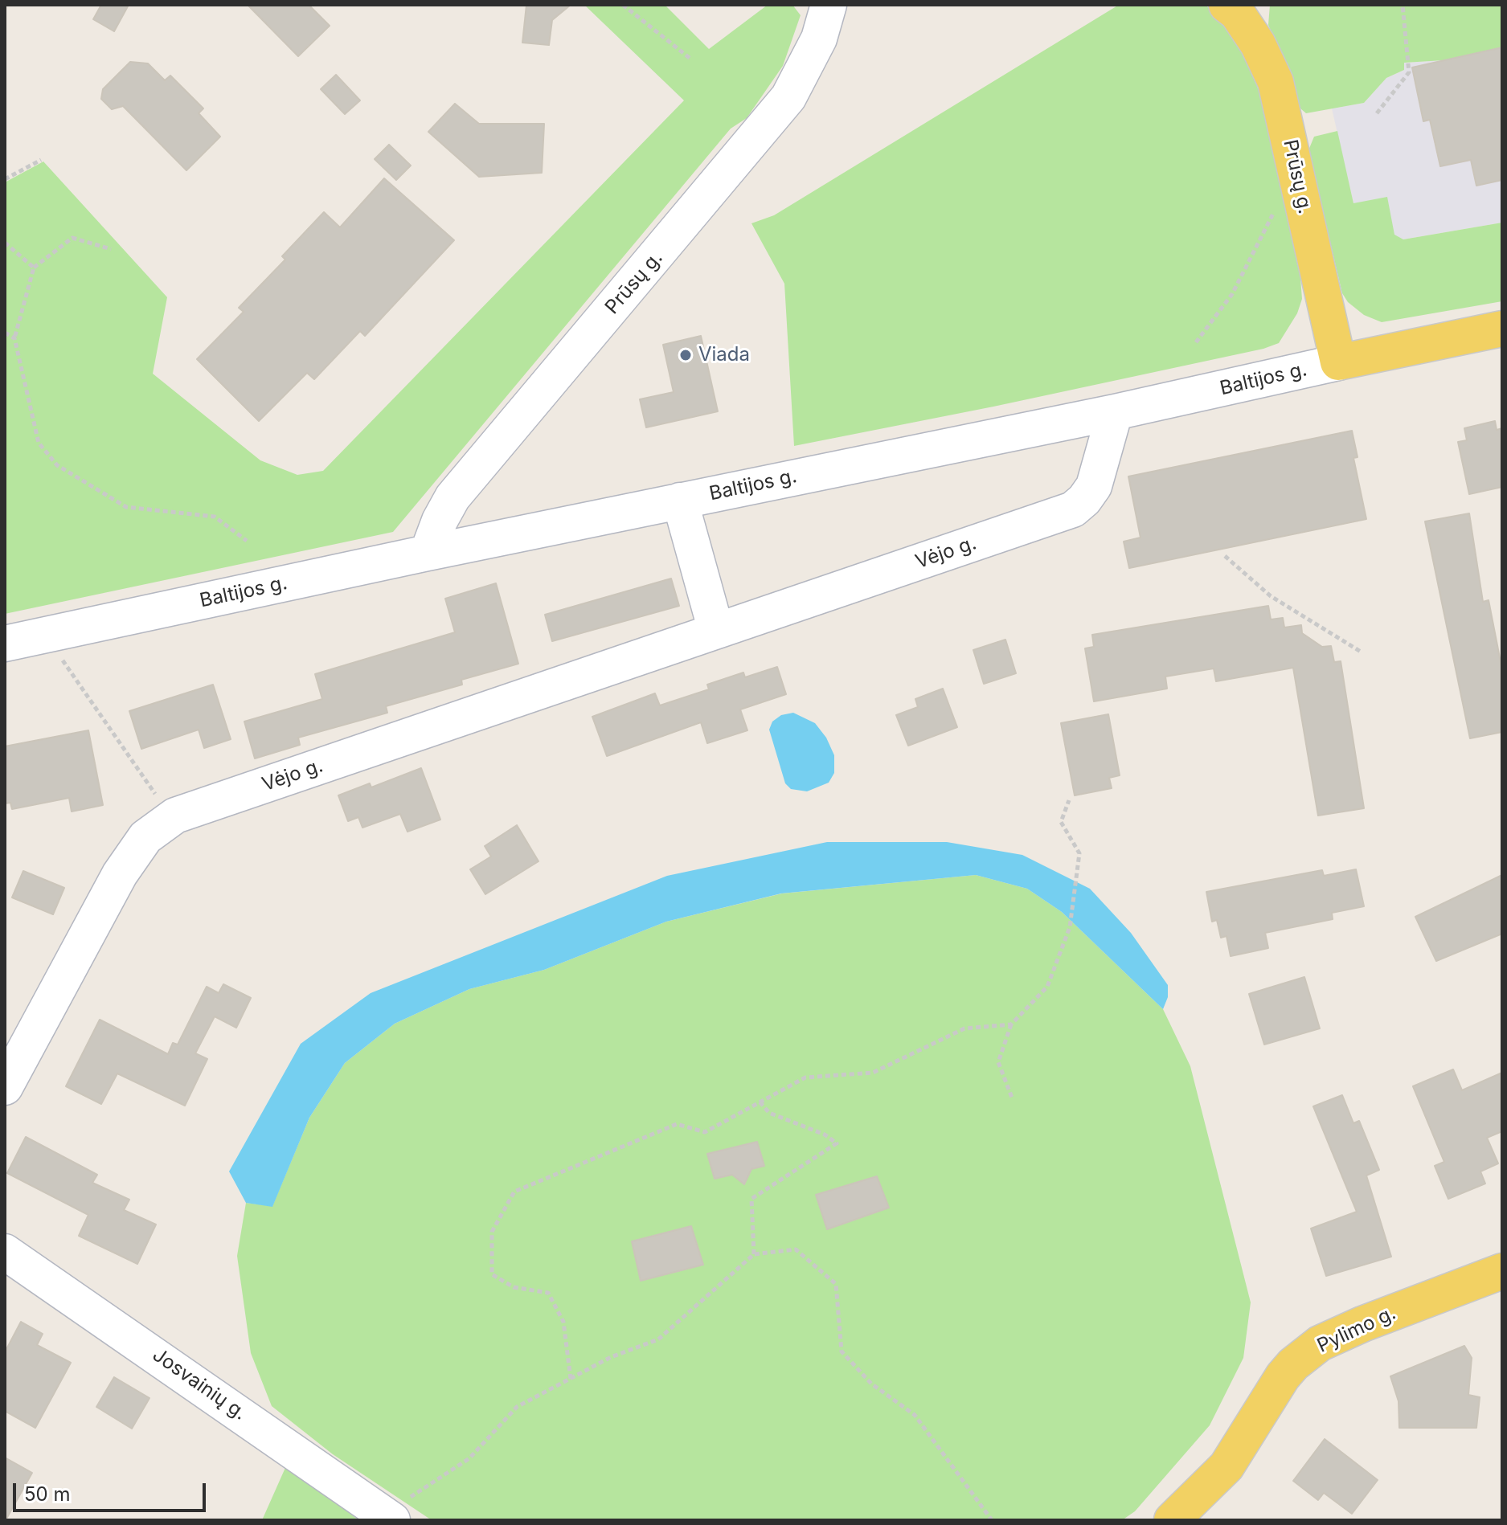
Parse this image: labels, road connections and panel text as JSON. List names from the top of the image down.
{
  "streets": {
    "main road": ["Prūsų g.", "Baltijos g.", "Pylimo g."],
    "street": ["Vėjo g.", "Josvainių g."]
  },
  "crossings": [
    ["Prūsų g.", "Baltijos g."],
    ["Baltijos g.", "Vėjo g."]
  ],
  "places": ["Viada"],
  "scale_bar": "50 m"
}
